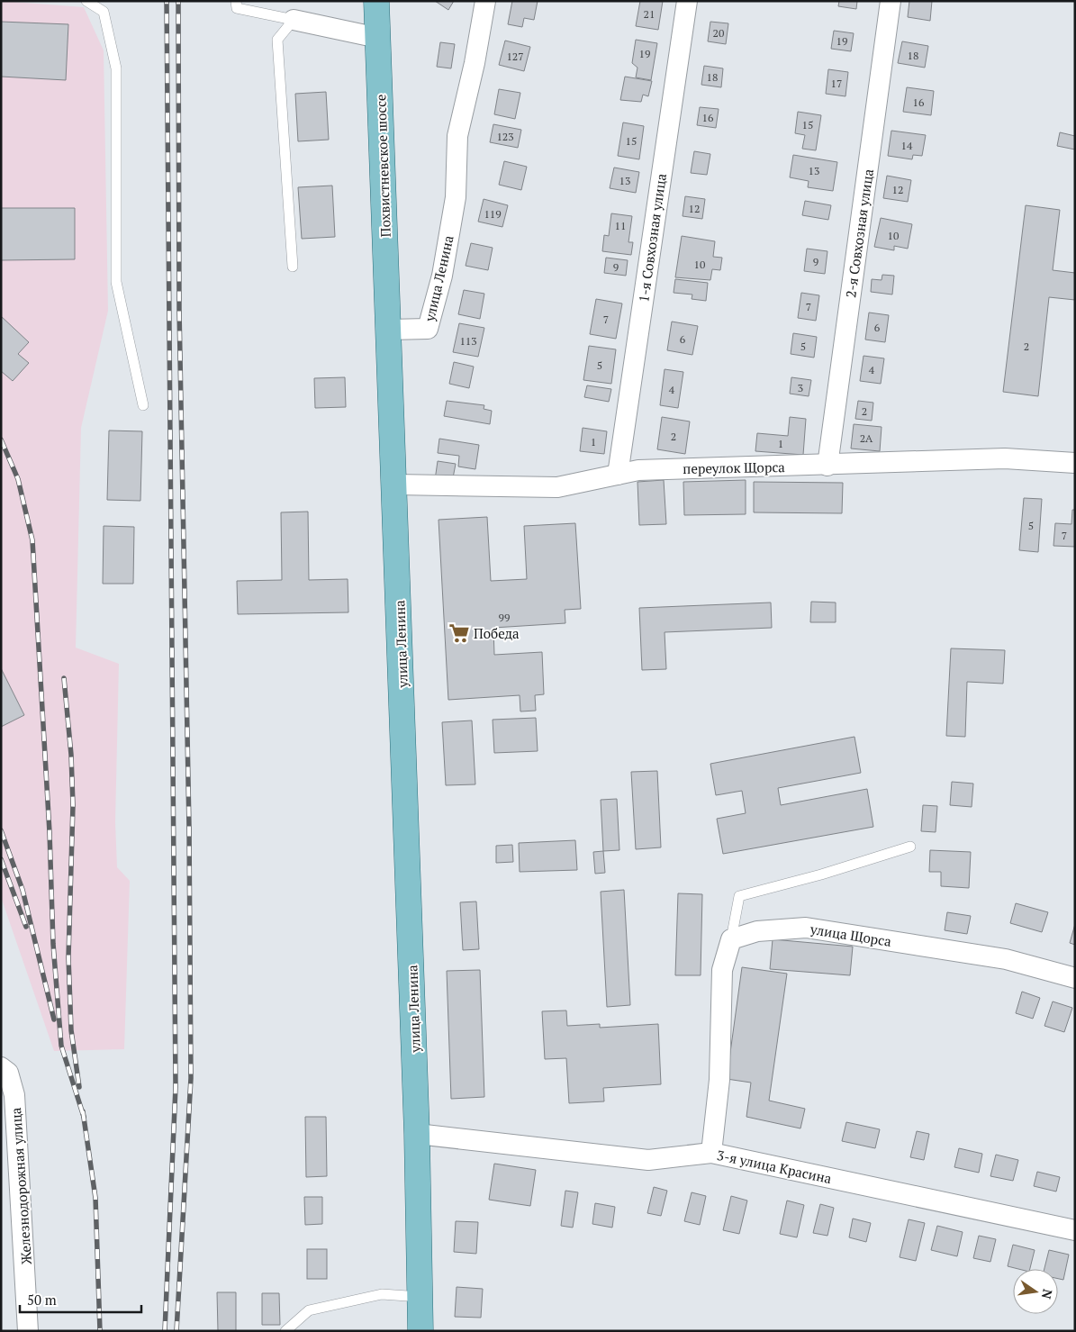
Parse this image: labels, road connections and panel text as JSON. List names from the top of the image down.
{
  "streets": {
    "main road": ["Похвистневское шоссе", "улица Ленина"],
    "street": [
      "2-я Совхозная улица",
      "1-я Совхозная улица",
      "переулок Щорса",
      "улица Щорса",
      "3-я улица Красина",
      "Железнодорожная улица"
    ]
  },
  "crossings": [
    ["Похвистневское шоссе", "улица Ленина"],
    ["2-я Совхозная улица", "переулок Щорса"],
    ["1-я Совхозная улица", "переулок Щорса"],
    ["улица Ленина", "переулок Щорса"],
    ["улица Ленина", "3-я улица Красина"]
  ],
  "places": {
    "supermarket": ["Победа"]
  },
  "house_numbers": [
    "21",
    "20",
    "19",
    "19",
    "18",
    "127",
    "18",
    "17",
    "16",
    "16",
    "15",
    "123",
    "15",
    "14",
    "13",
    "13",
    "12",
    "12",
    "119",
    "11",
    "10",
    "9",
    "10",
    "9",
    "7",
    "7",
    "6",
    "6",
    "113",
    "5",
    "2",
    "5",
    "4",
    "3",
    "4",
    "2",
    "2",
    "2А",
    "1",
    "1",
    "5",
    "7",
    "99"
  ],
  "scale_bar": "50 m",
  "north": "right"
}
